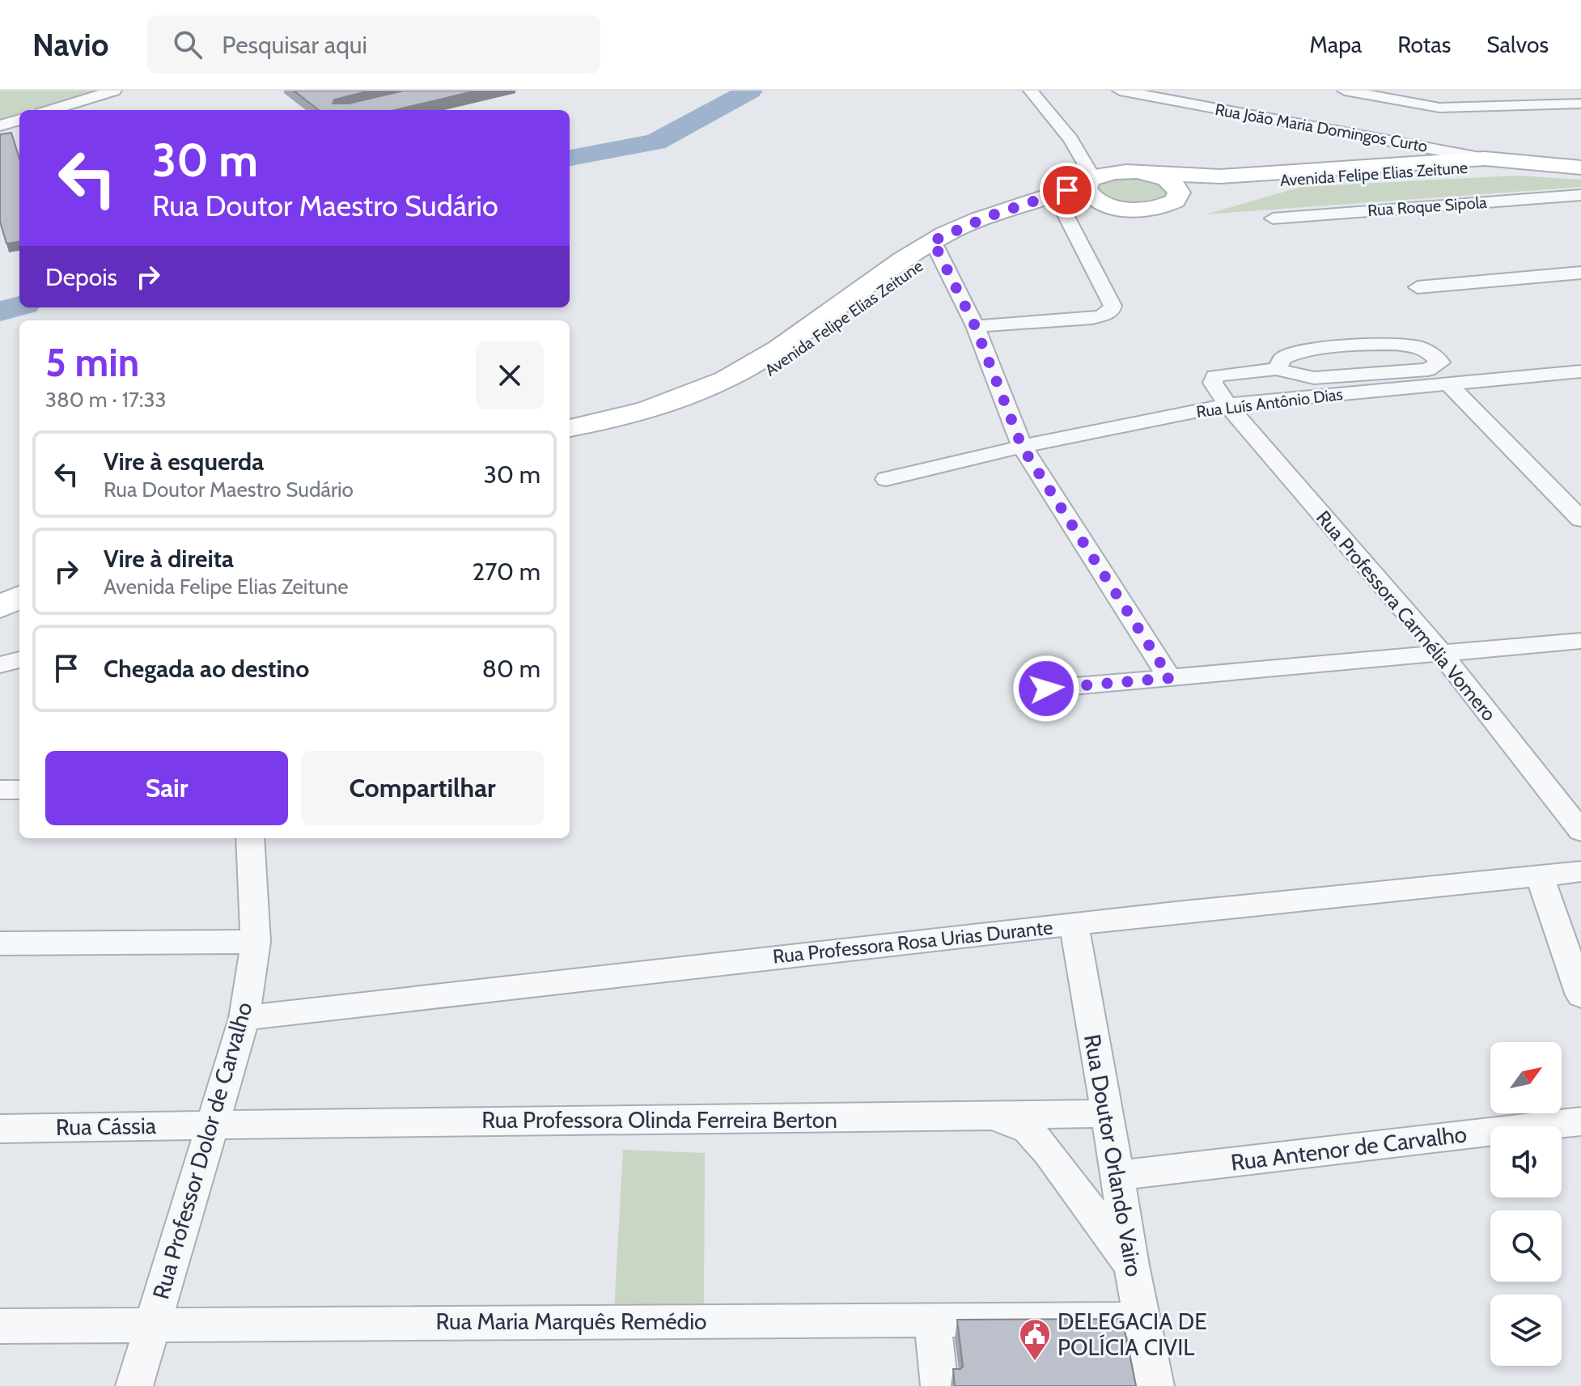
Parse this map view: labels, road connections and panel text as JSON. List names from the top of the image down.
{
  "streets": {
    "main road": ["Avenida Felipe Elias Zeitune"],
    "street": [
      "Rua João Maria Domingos Curto",
      "Rua Roque Sipola",
      "Rua Luís Antônio Dias",
      "Rua Professora Carmélia Vomero",
      "Rua Professora Rosa Urias Durante",
      "Rua Professora Olinda Ferreira Berton",
      "Rua Cássia",
      "Rua Antenor de Carvalho",
      "Rua Professor Dolor de Carvalho",
      "Rua Doutor Orlando Vairo",
      "Rua Maria Marquês Remédio"
    ]
  },
  "crossings": [
    ["Rua João Maria Domingos Curto", "Avenida Felipe Elias Zeitune"],
    ["Rua Luís Antônio Dias", "Rua Professora Carmélia Vomero"],
    ["Rua Professora Rosa Urias Durante", "Rua Professor Dolor de Carvalho"],
    ["Rua Professora Rosa Urias Durante", "Rua Doutor Orlando Vairo"],
    ["Rua Professora Olinda Ferreira Berton", "Rua Cássia"],
    ["Rua Professora Olinda Ferreira Berton", "Rua Professor Dolor de Carvalho"],
    ["Rua Professora Olinda Ferreira Berton", "Rua Doutor Orlando Vairo"],
    ["Rua Cássia", "Rua Professor Dolor de Carvalho"],
    ["Rua Antenor de Carvalho", "Rua Doutor Orlando Vairo"],
    ["Rua Professor Dolor de Carvalho", "Rua Maria Marquês Remédio"],
    ["Rua Doutor Orlando Vairo", "Rua Maria Marquês Remédio"]
  ],
  "places": {
    "public building": ["DELEGACIA DE POLÍCIA CIVIL"]
  },
  "north": "top right",
  "page": {
    "header": "Navio",
    "search": "Pesquisar aqui",
    "nav": ["Mapa", "Rotas", "Salvos"],
    "turn": ["30 m", "Rua Doutor Maestro Sudário"],
    "then": "Depois",
    "heading": ["5 min", "380 m · 17:33"],
    "list": [
      {
        "name": "Vire à esquerda",
        "note": "Rua Doutor Maestro Sudário",
        "value": "30 m"
      },
      {
        "name": "Vire à direita",
        "note": "Avenida Felipe Elias Zeitune",
        "value": "270 m"
      },
      {
        "name": "Chegada ao destino",
        "value": "80 m"
      }
    ],
    "buttons": ["Sair", "Compartilhar"]
  }
}
